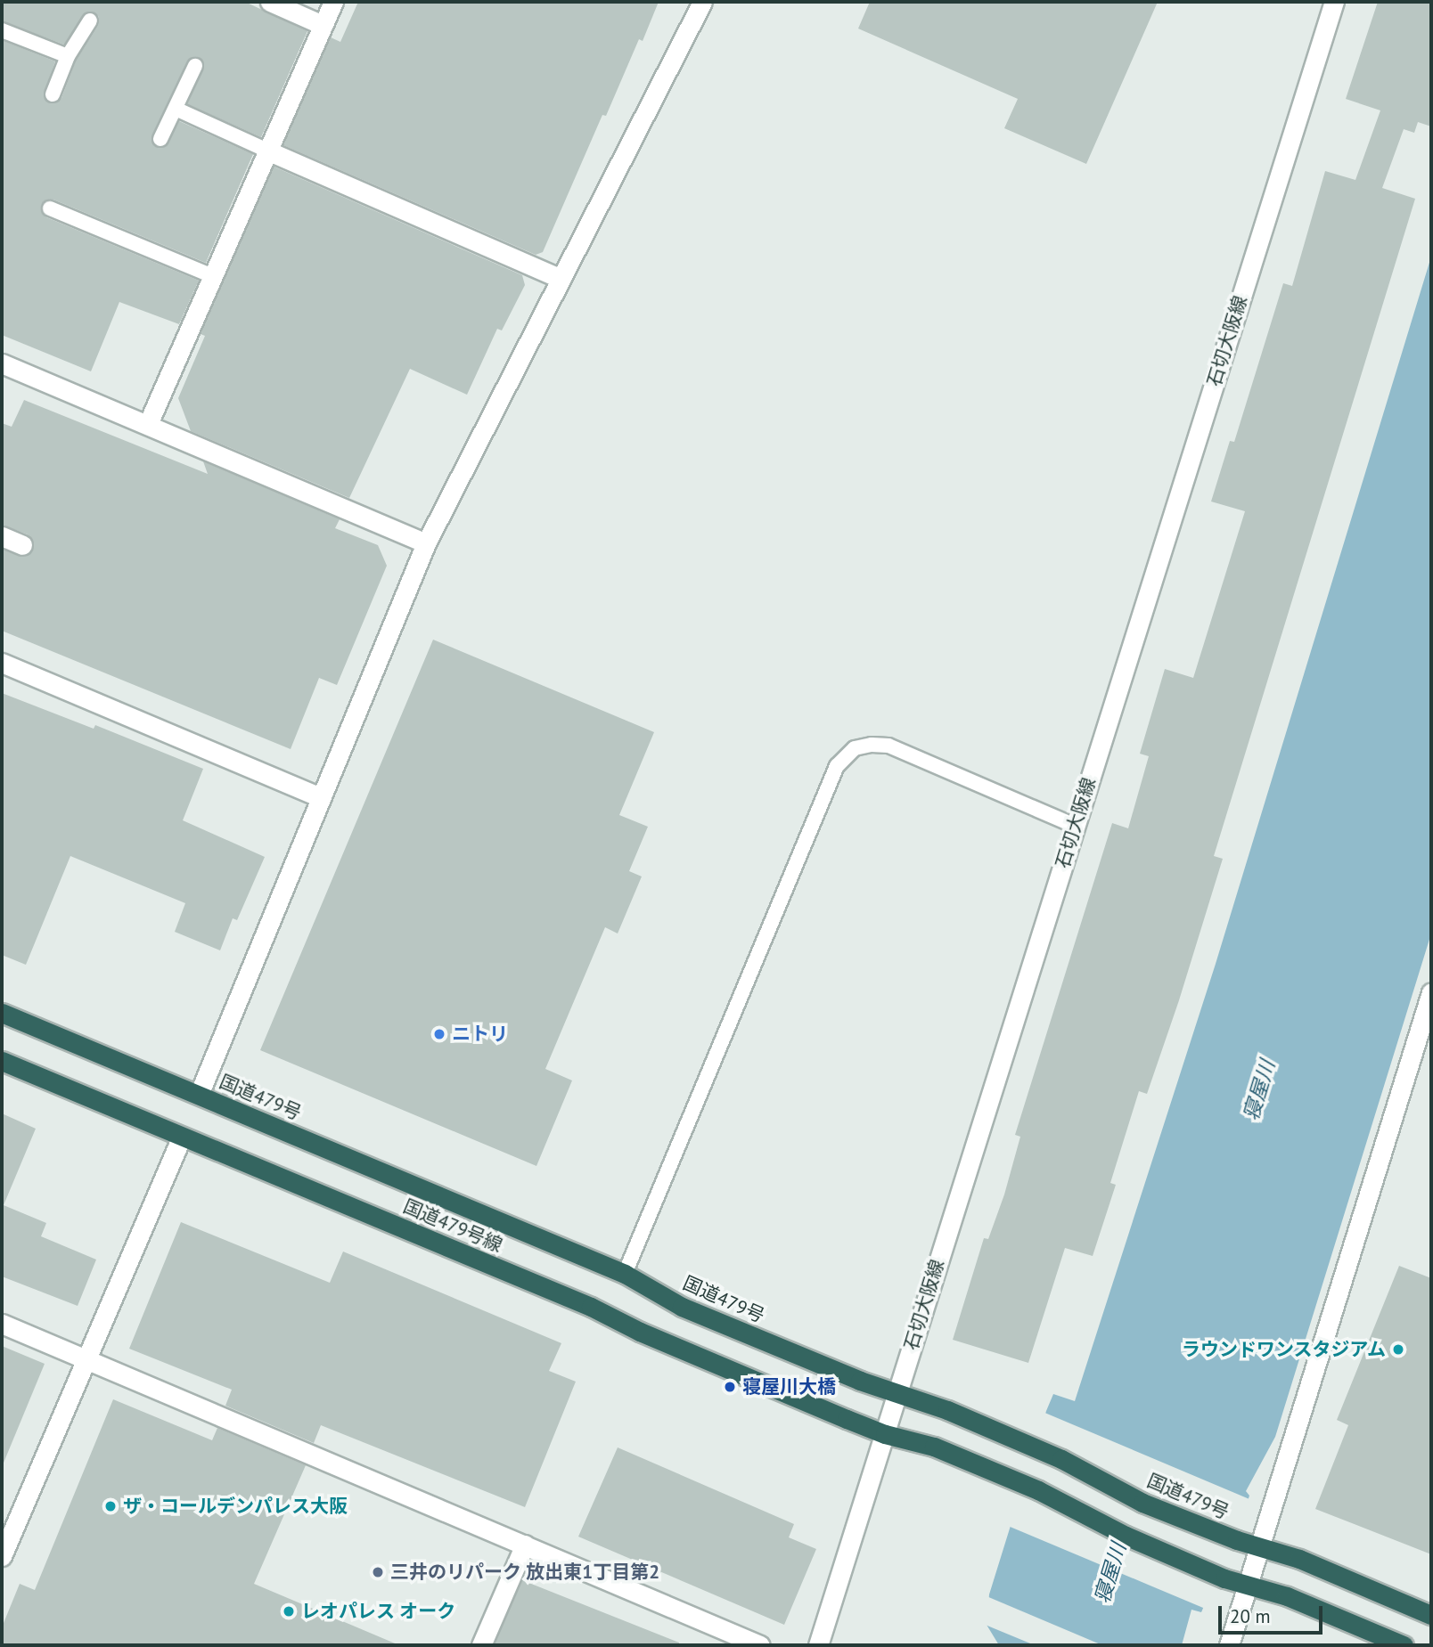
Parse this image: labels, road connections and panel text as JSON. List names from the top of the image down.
{
  "streets": {
    "highway": ["国道479号", "国道479号線"],
    "street": ["石切大阪線"]
  },
  "crossings": [
    ["石切大阪線", "国道479号"],
    ["石切大阪線", "国道479号線"]
  ],
  "water": ["寝屋川"],
  "places": [
    "ニトリ",
    "ラウンドワンスタジアム",
    "寝屋川大橋",
    "ザ・コールデンパレス大阪",
    "三井のリパーク 放出東1丁目第2",
    "レオパレス オーク"
  ],
  "scale_bar": "20 m"
}
